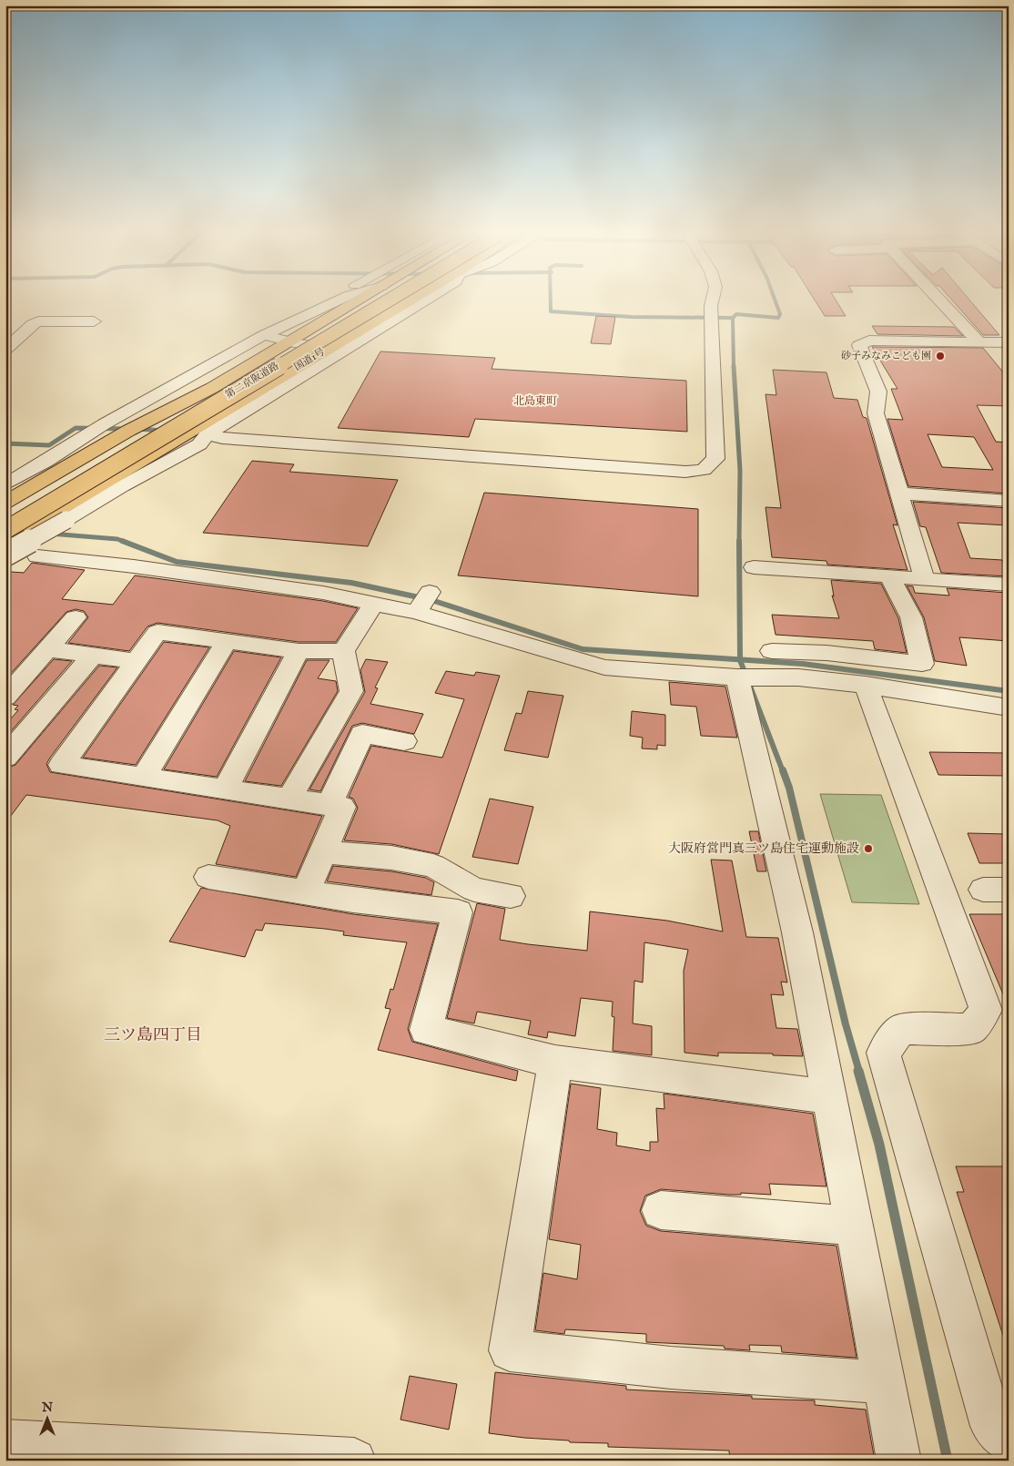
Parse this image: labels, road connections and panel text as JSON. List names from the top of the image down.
{
  "streets": {
    "highway": ["国道1号", "第二京阪道路"]
  },
  "crossings": [
    ["国道1号", "第二京阪道路"]
  ],
  "districts": ["北島東町", "三ツ島四丁目"],
  "places": ["砂子みなみこども園", "大阪府営門真三ツ島住宅運動施設"],
  "north": "top"
}
